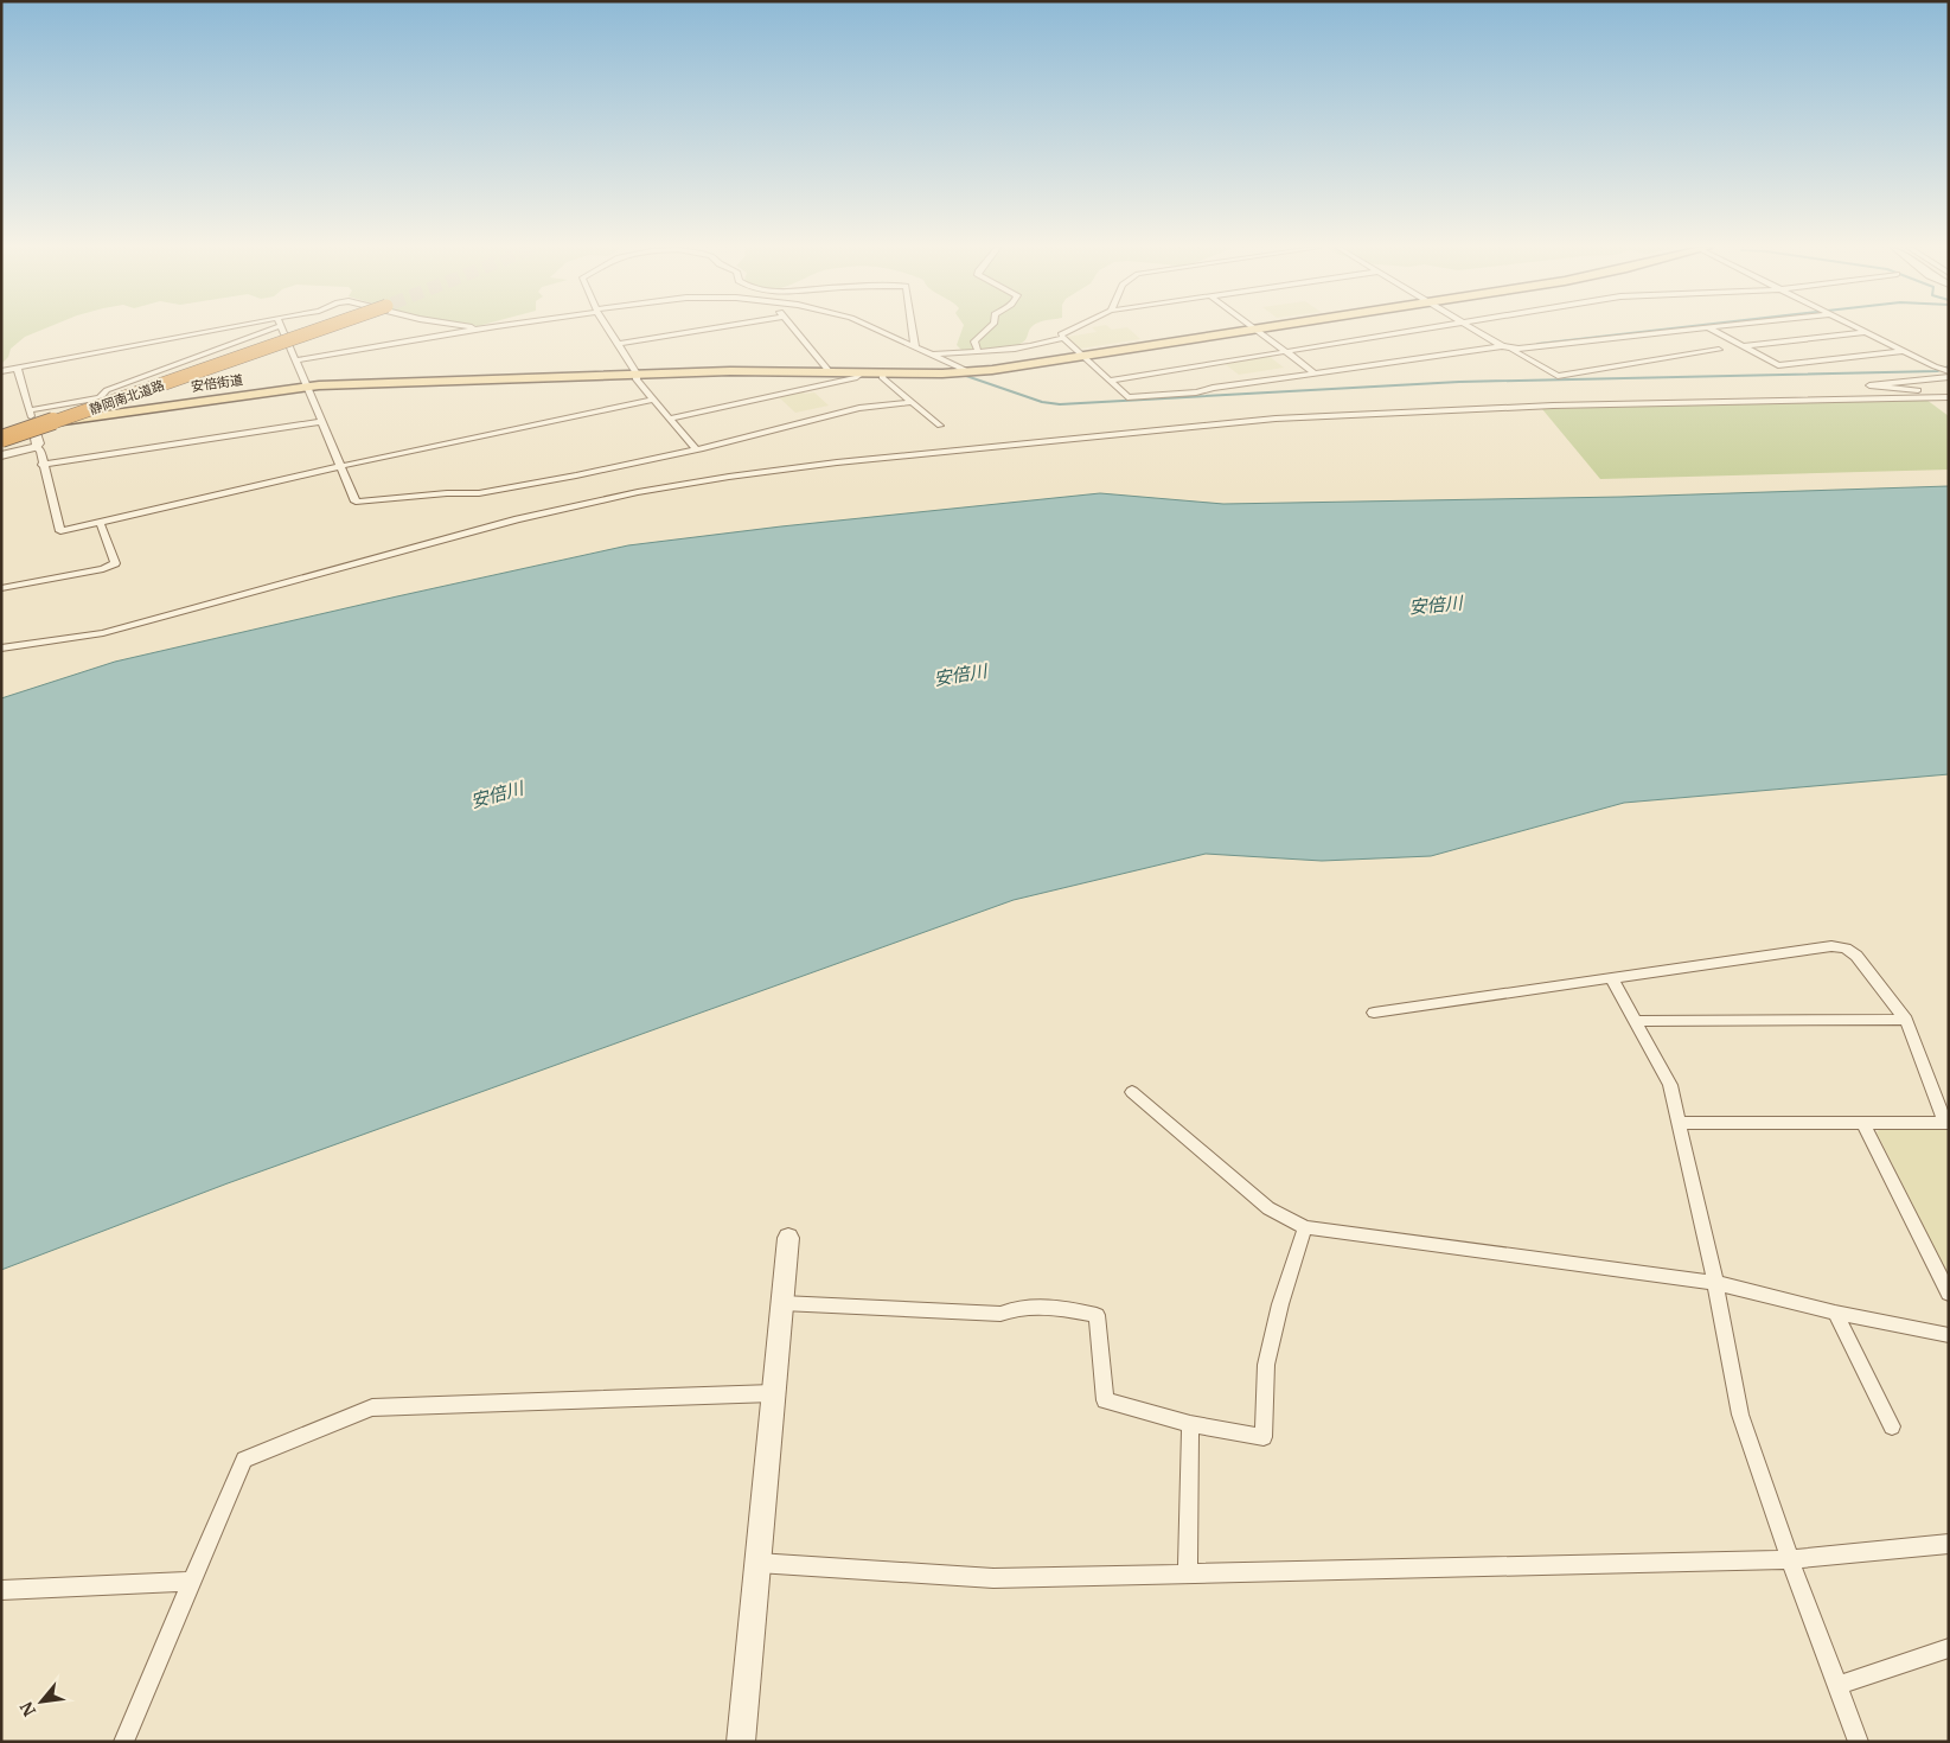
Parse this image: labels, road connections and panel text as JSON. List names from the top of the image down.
{
  "streets": {
    "highway": ["静岡南北道路"],
    "main road": ["安倍街道"]
  },
  "water": ["安倍川"],
  "north": "bottom left"
}
